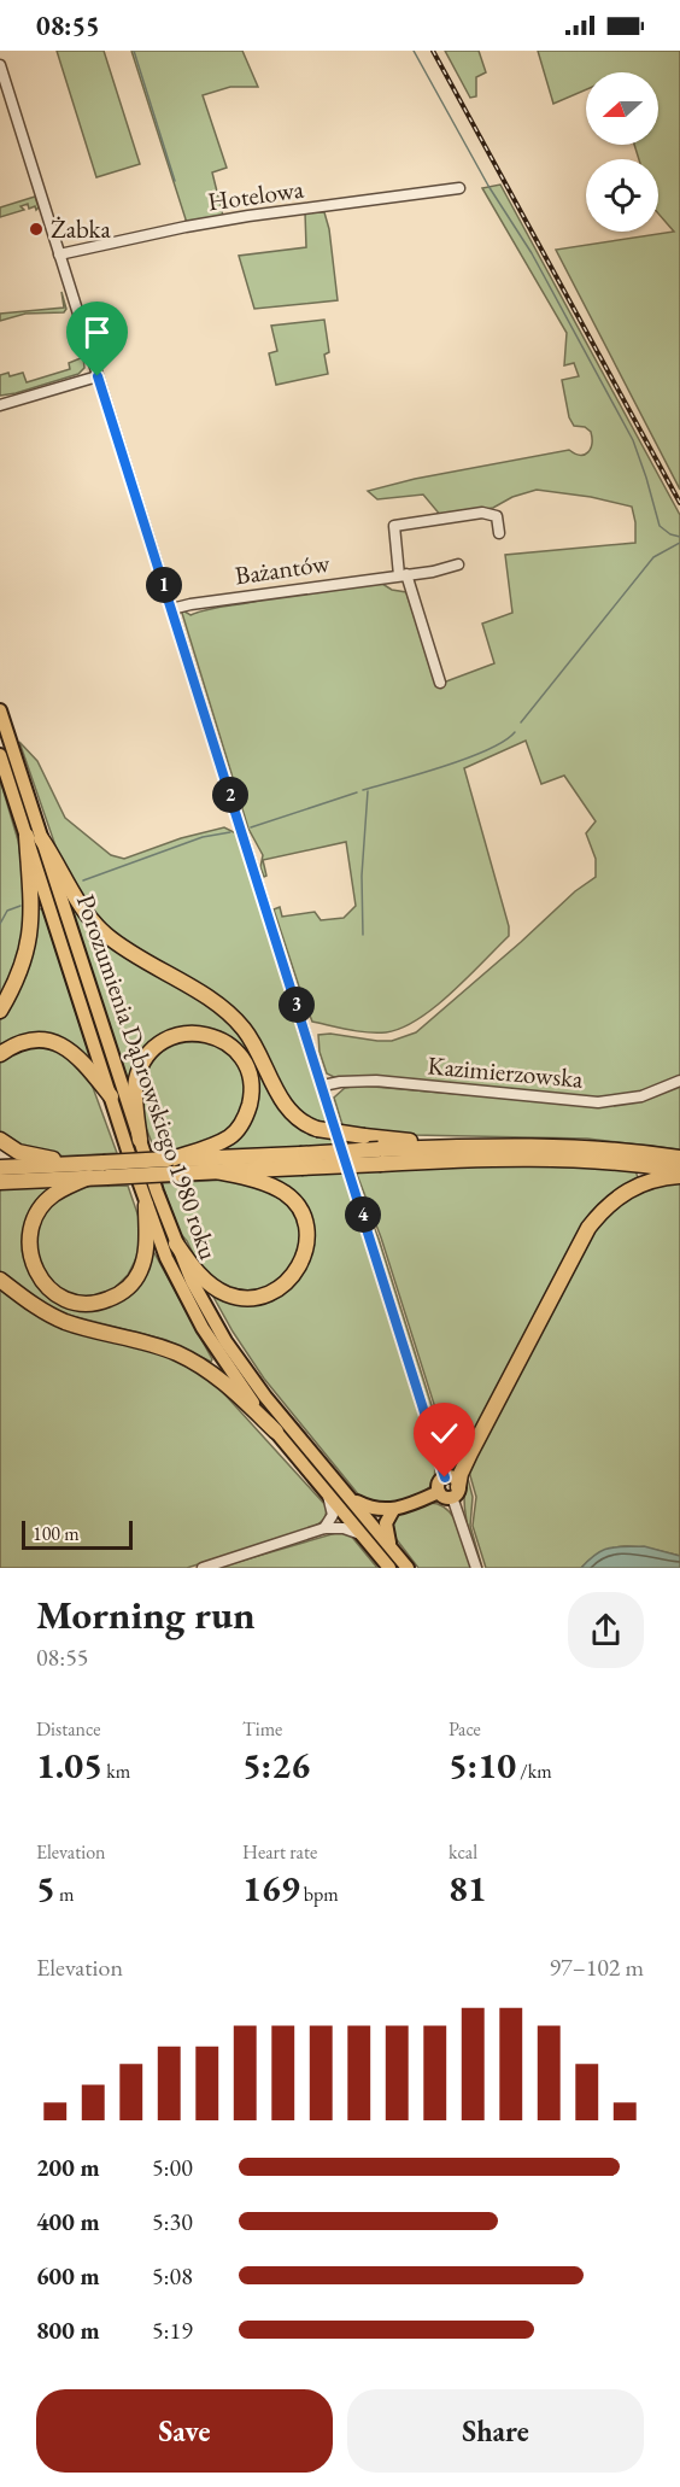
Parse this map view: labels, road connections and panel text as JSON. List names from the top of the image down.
{
  "streets": {
    "main road": ["Porozumienia Dąbrowskiego 1980 roku"],
    "street": ["Hotelowa", "Bażantów", "Kazimierzowska"]
  },
  "places": ["Żabka"],
  "scale_bar": "100 m",
  "north": "left",
  "page": {
    "status": "08:55",
    "pins": [
      "1",
      "2",
      "3",
      "4"
    ],
    "scale": "100 m",
    "heading": ["Morning run", "08:55"],
    "stats": [
      ["Distance", "1.05 km"],
      ["Time", "5:26"],
      ["Pace", "5:10 /km"],
      ["Elevation", "5 m"],
      ["Heart rate", "169 bpm"],
      ["kcal", "81"]
    ],
    "chart": ["Elevation", "97–102 m"],
    "list": [
      {
        "name": "200 m",
        "note": "5:00"
      },
      {
        "name": "400 m",
        "note": "5:30"
      },
      {
        "name": "600 m",
        "note": "5:08"
      },
      {
        "name": "800 m",
        "note": "5:19"
      }
    ],
    "buttons": ["Save", "Share"]
  }
}
